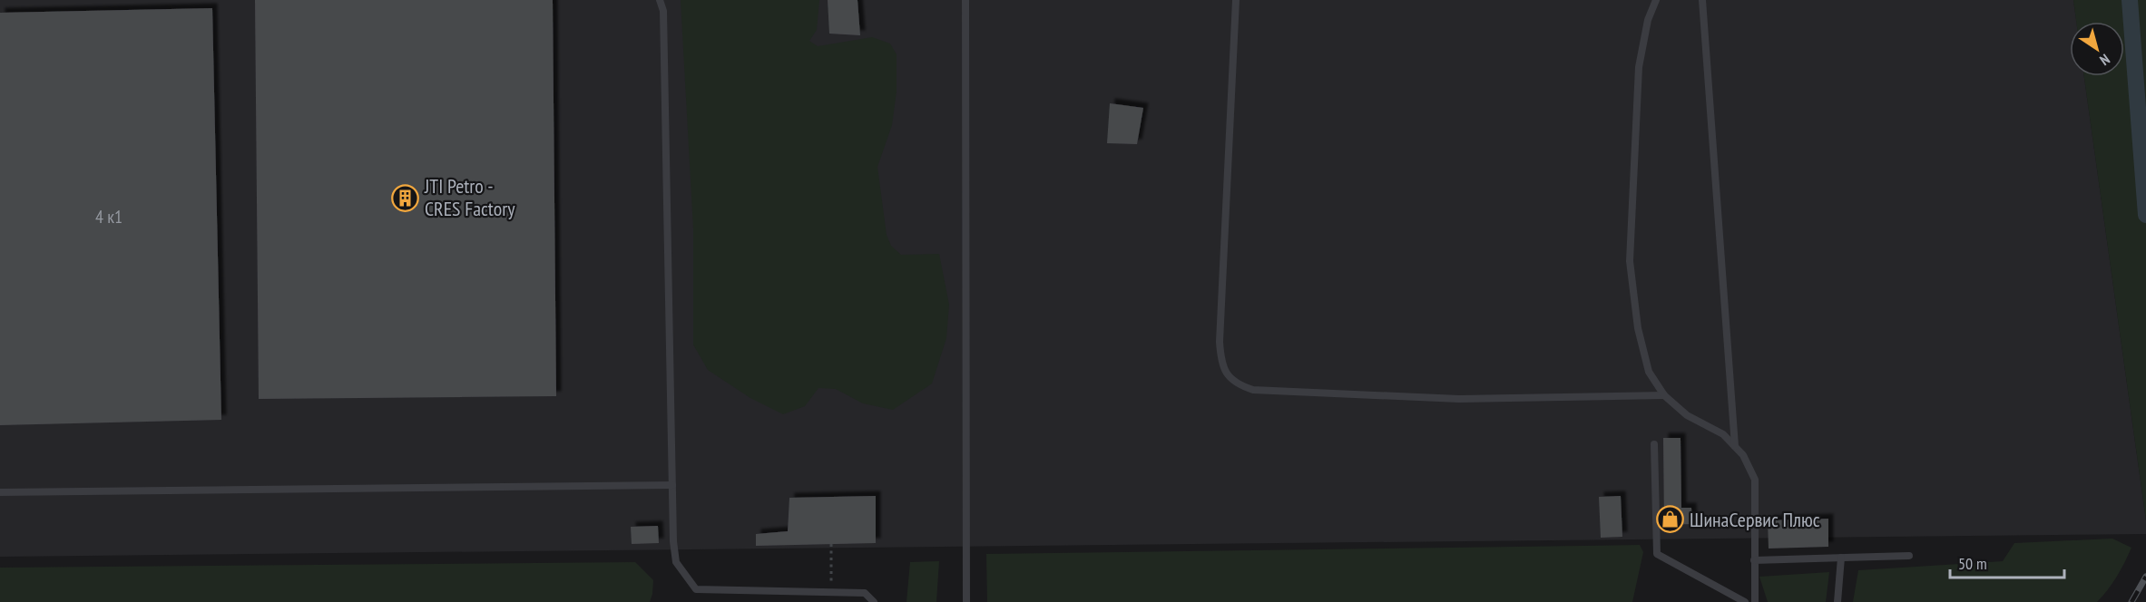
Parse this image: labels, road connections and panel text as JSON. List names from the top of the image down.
{
  "places": {
    "building": ["JTI Petro - CRES Factory"],
    "shop": ["ШинаСервис Плюс"]
  },
  "house_numbers": ["4 к1"],
  "scale_bar": "50 m",
  "north": "bottom right"
}
